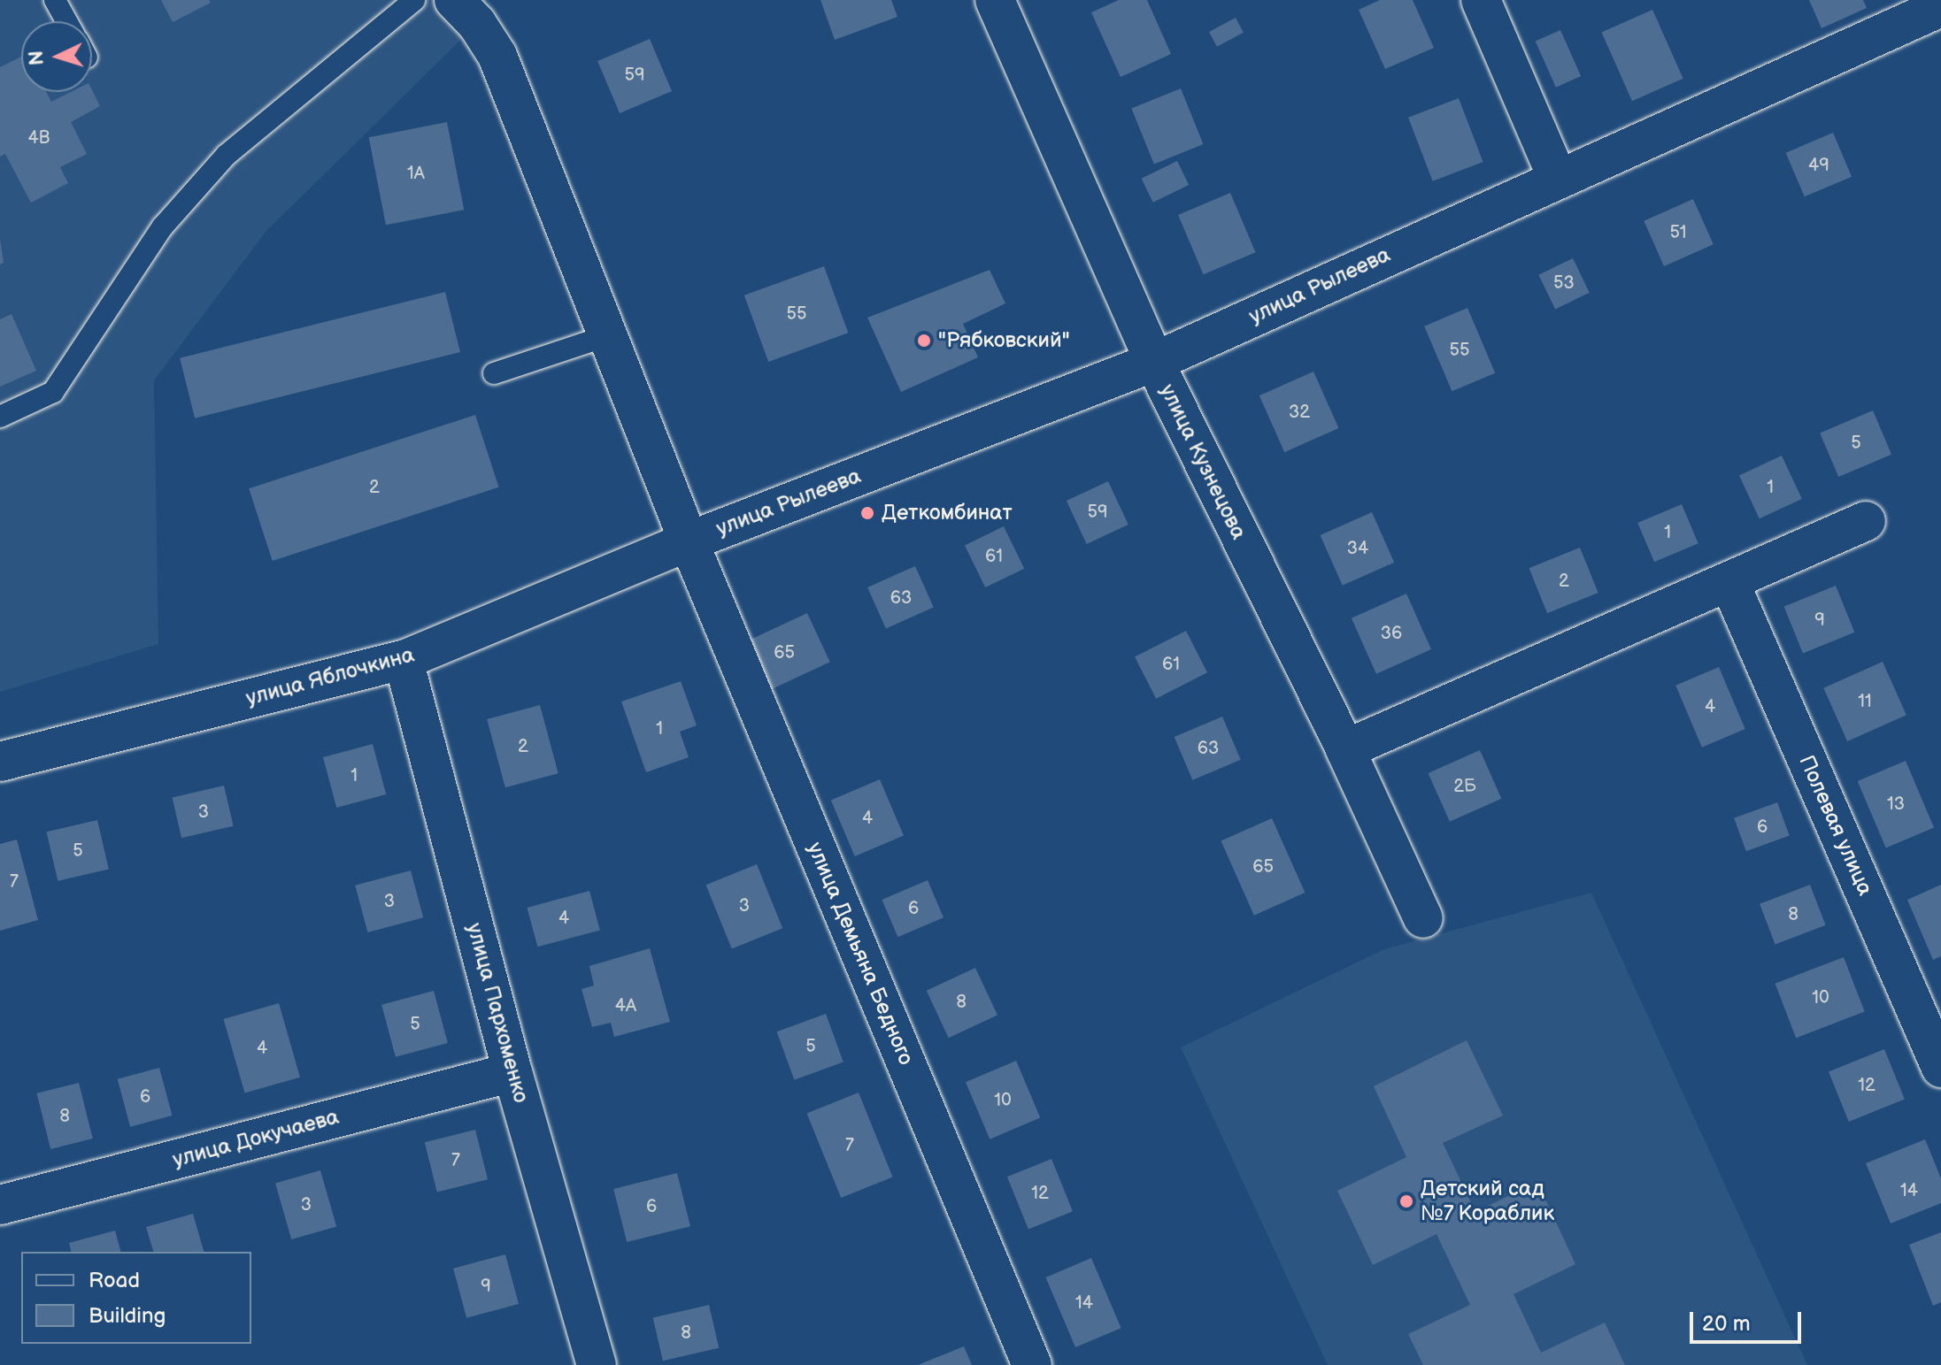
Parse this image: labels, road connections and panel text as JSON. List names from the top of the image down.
{
  "streets": {
    "street": [
      "улица Рылеева",
      "улица Кузнецова",
      "улица Яблочкина",
      "Полевая улица",
      "улица Демьяна Бедного",
      "улица Пархоменко",
      "улица Докучаева"
    ]
  },
  "crossings": [
    ["улица Рылеева", "улица Кузнецова"],
    ["улица Рылеева", "улица Яблочкина"],
    ["улица Рылеева", "улица Демьяна Бедного"],
    ["улица Яблочкина", "улица Демьяна Бедного"],
    ["улица Яблочкина", "улица Пархоменко"],
    ["улица Пархоменко", "улица Докучаева"]
  ],
  "places": ["\"Рябковский\"", "Деткомбинат", "Детский сад №7 Кораблик"],
  "house_numbers": [
    "59",
    "4В",
    "49",
    "1А",
    "51",
    "53",
    "55",
    "55",
    "32",
    "5",
    "2",
    "1",
    "59",
    "1",
    "34",
    "61",
    "2",
    "63",
    "9",
    "36",
    "65",
    "61",
    "11",
    "4",
    "1",
    "2",
    "63",
    "1",
    "2Б",
    "13",
    "3",
    "4",
    "6",
    "5",
    "65",
    "7",
    "3",
    "3",
    "6",
    "8",
    "4",
    "10",
    "8",
    "4А",
    "5",
    "5",
    "4",
    "12",
    "6",
    "10",
    "8",
    "7",
    "7",
    "14",
    "12",
    "3",
    "6",
    "9",
    "14",
    "8"
  ],
  "legend": ["Road", "Building"],
  "scale_bar": "20 m",
  "north": "left"
}
